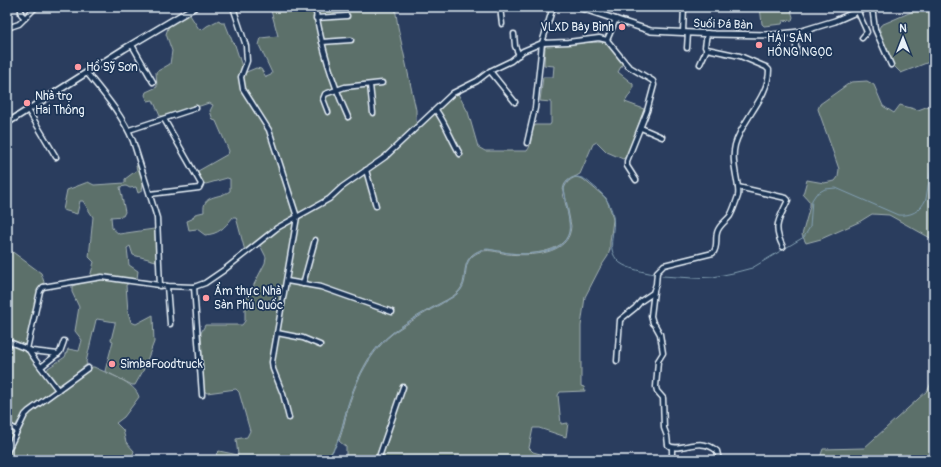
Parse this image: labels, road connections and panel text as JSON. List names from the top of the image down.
{
  "streets": {
    "street": ["Suối Đá Bàn"]
  },
  "places": [
    "VLXD Bảy Bình",
    "HÁI SẢN HỒNG NGỌC",
    "Hồ Sỹ Sơn",
    "Nhà trọ Hai Thông",
    "Ẩm thực Nhà Sàn Phú Quốc",
    "SimbaFoodtruck"
  ],
  "north": "top"
}
